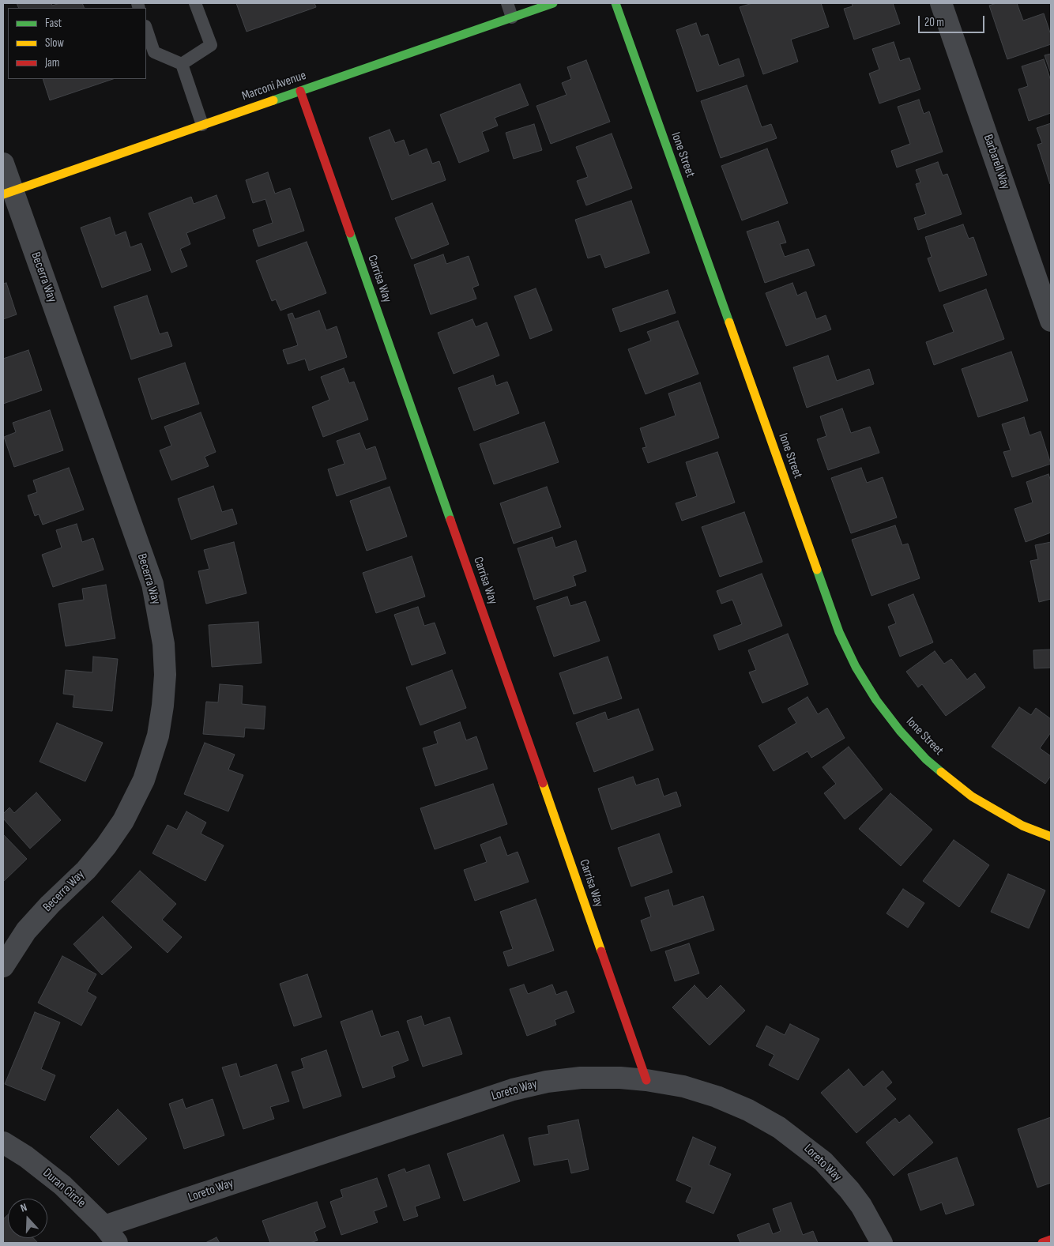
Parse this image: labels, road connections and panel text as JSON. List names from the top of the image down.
{
  "streets": {
    "street": [
      "Marconi Avenue",
      "Ione Street",
      "Barbarell Way",
      "Becerra Way",
      "Carrisa Way",
      "Loreto Way",
      "Duran Circle"
    ]
  },
  "crossings": [
    ["Marconi Avenue", "Becerra Way"],
    ["Marconi Avenue", "Carrisa Way"],
    ["Carrisa Way", "Loreto Way"],
    ["Loreto Way", "Duran Circle"]
  ],
  "legend": ["Fast", "Slow", "Jam"],
  "scale_bar": "20 m",
  "north": "top"
}
